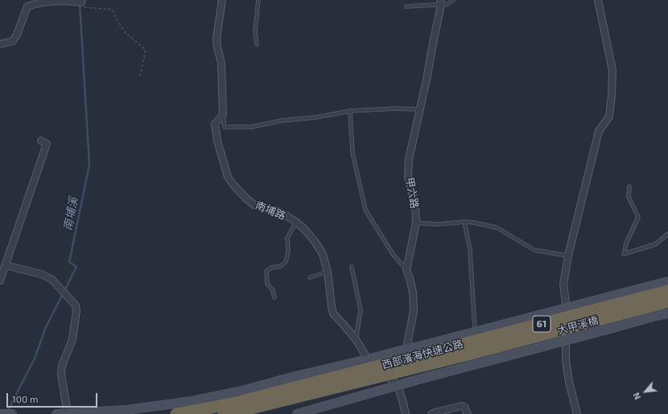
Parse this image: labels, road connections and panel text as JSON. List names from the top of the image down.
{
  "streets": {
    "highway": ["61", "西部濱海快速公路"],
    "street": ["甲六路", "南埔路", "大甲溪橋"]
  },
  "crossings": [
    ["甲六路", "南埔路"],
    ["甲六路", "大甲溪橋"],
    ["南埔路", "大甲溪橋"]
  ],
  "water": ["南埔溪"],
  "scale_bar": "100 m",
  "north": "bottom left"
}
